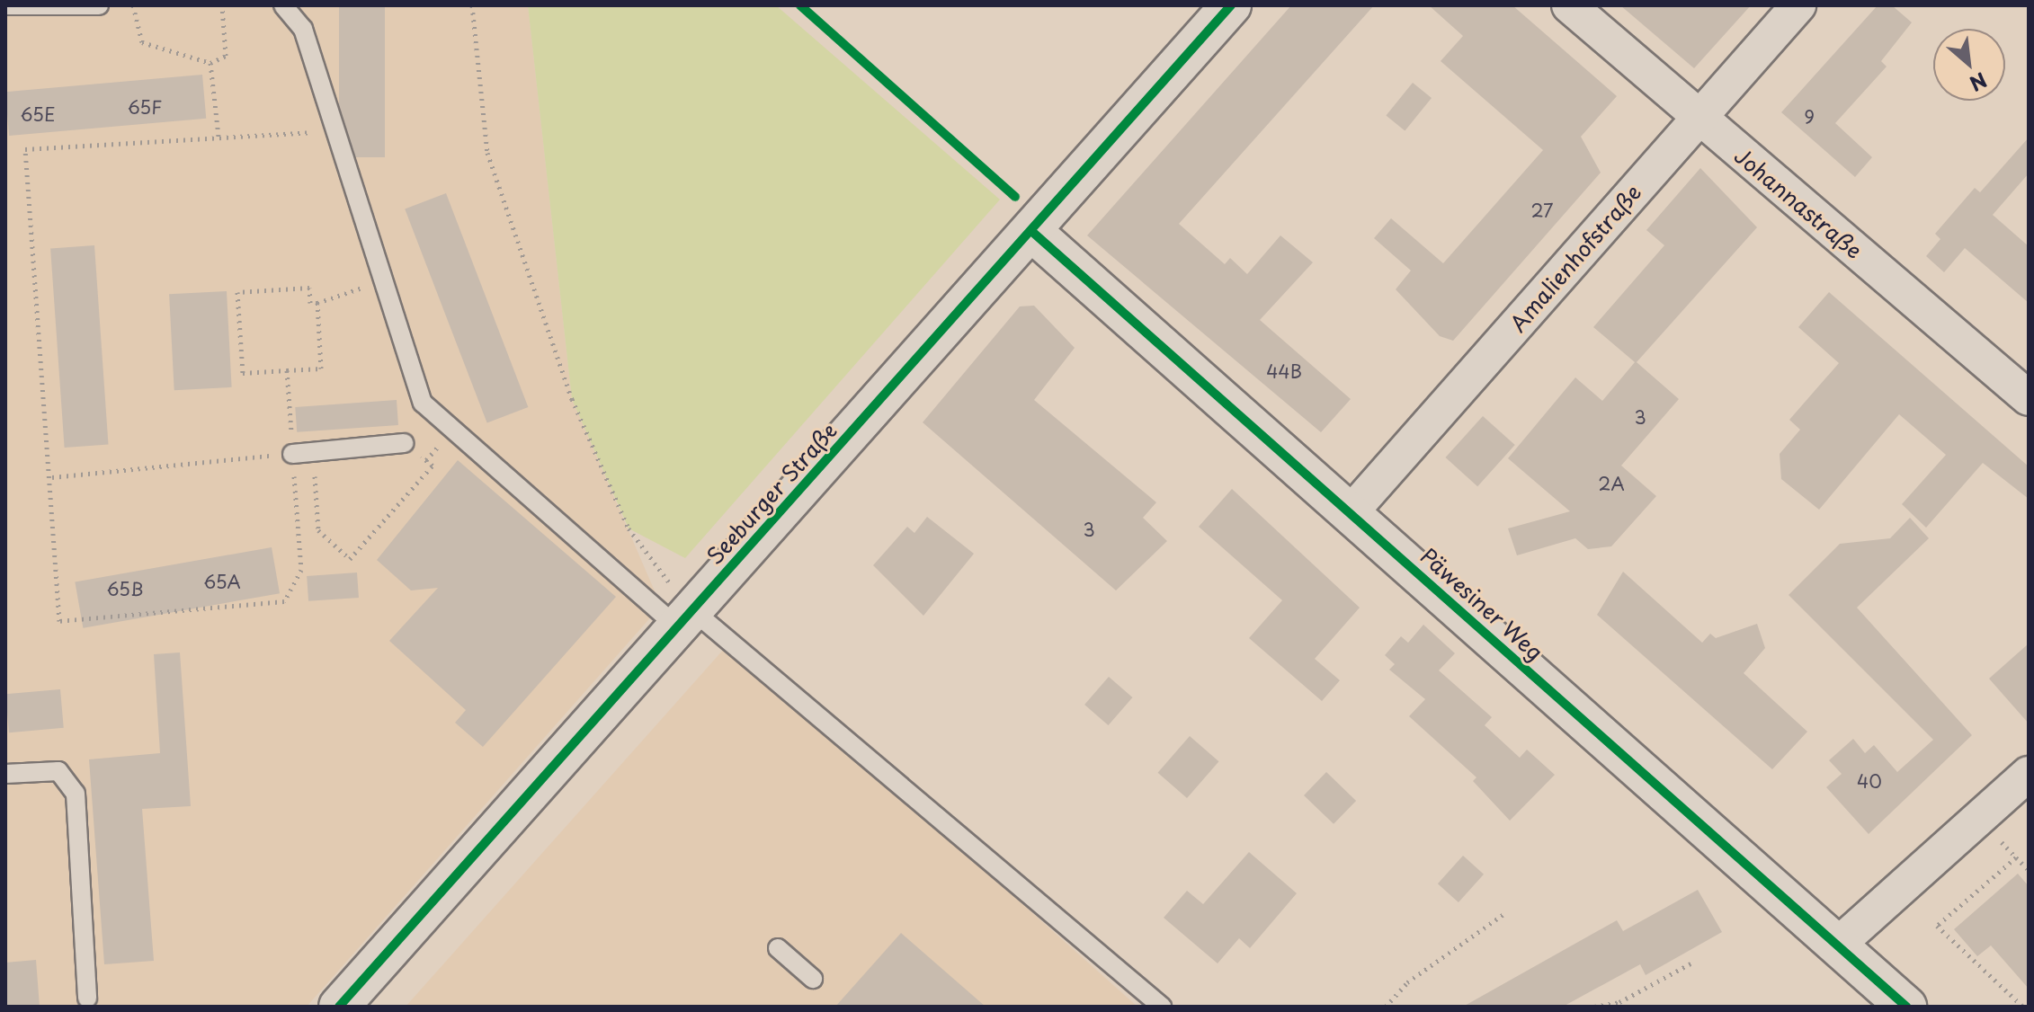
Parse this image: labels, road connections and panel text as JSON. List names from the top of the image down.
{
  "streets": {
    "street": [
      "Johannastraße",
      "Amalienhofstraße",
      "Seeburger Straße",
      "Päwesiner Weg"
    ]
  },
  "crossings": [
    ["Johannastraße", "Amalienhofstraße"],
    ["Amalienhofstraße", "Päwesiner Weg"],
    ["Seeburger Straße", "Päwesiner Weg"]
  ],
  "house_numbers": [
    "65F",
    "65E",
    "9",
    "27",
    "44B",
    "3",
    "2A",
    "3",
    "65A",
    "65B",
    "40"
  ],
  "north": "bottom right"
}
